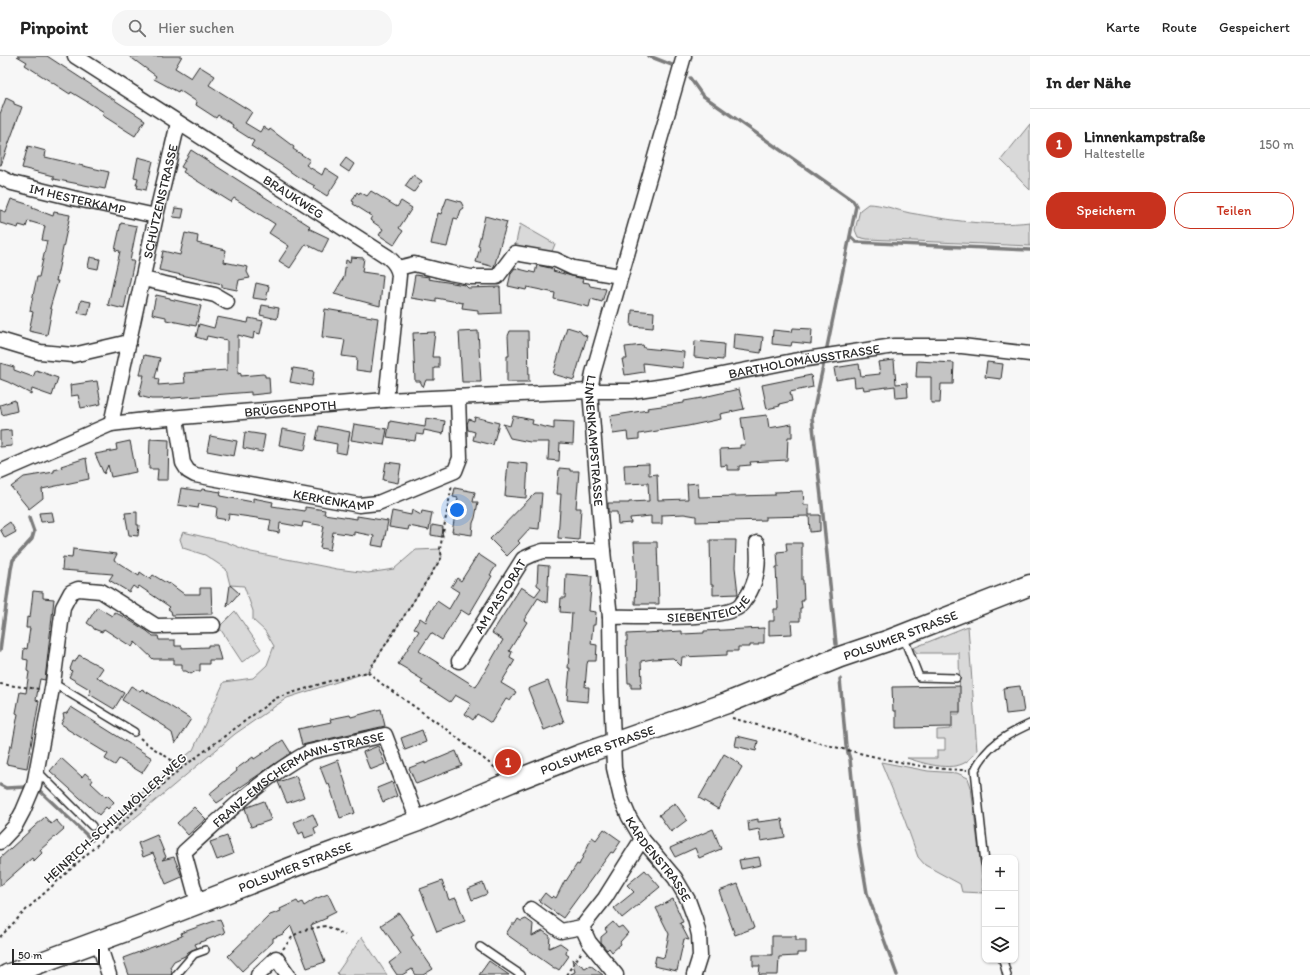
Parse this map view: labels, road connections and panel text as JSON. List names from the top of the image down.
{
  "streets": {
    "main road": ["POLSUMER STRASSE"],
    "street": [
      "BRAUKWEG",
      "IM HESTERKAMP",
      "SCHÜTZENSTRASSE",
      "BARTHOLOMÄUSSTRASSE",
      "BRÜGGENPOTH",
      "LINNENKAMPSTRASSE",
      "KERKENKAMP",
      "AM PASTORAT",
      "SIEBENTEICHE",
      "FRANZ-EMSCHERMANN-STRASSE",
      "KARDENSTRASSE"
    ],
    "path": ["HEINRICH-SCHILLMÖLLER-WEG"]
  },
  "crossings": [
    ["BRAUKWEG", "SCHÜTZENSTRASSE"],
    ["IM HESTERKAMP", "SCHÜTZENSTRASSE"],
    ["SCHÜTZENSTRASSE", "BRÜGGENPOTH"],
    ["BARTHOLOMÄUSSTRASSE", "BRÜGGENPOTH"],
    ["BARTHOLOMÄUSSTRASSE", "LINNENKAMPSTRASSE"],
    ["BRÜGGENPOTH", "LINNENKAMPSTRASSE"],
    ["BRÜGGENPOTH", "KERKENKAMP"],
    ["LINNENKAMPSTRASSE", "AM PASTORAT"],
    ["LINNENKAMPSTRASSE", "SIEBENTEICHE"],
    ["LINNENKAMPSTRASSE", "POLSUMER STRASSE"],
    ["LINNENKAMPSTRASSE", "KARDENSTRASSE"],
    ["POLSUMER STRASSE", "FRANZ-EMSCHERMANN-STRASSE"],
    ["POLSUMER STRASSE", "KARDENSTRASSE"]
  ],
  "scale_bar": "50 m",
  "page": {
    "header": "Pinpoint",
    "search": "Hier suchen",
    "nav": ["Karte", "Route", "Gespeichert"],
    "heading": "In der Nähe",
    "list": [
      {
        "mark": "1",
        "name": "Linnenkampstraße",
        "note": "Haltestelle",
        "value": "150 m"
      }
    ],
    "buttons": ["Speichern", "Teilen"],
    "pins": "1",
    "map_buttons": ["+", "−"],
    "scale": "50 m"
  }
}
